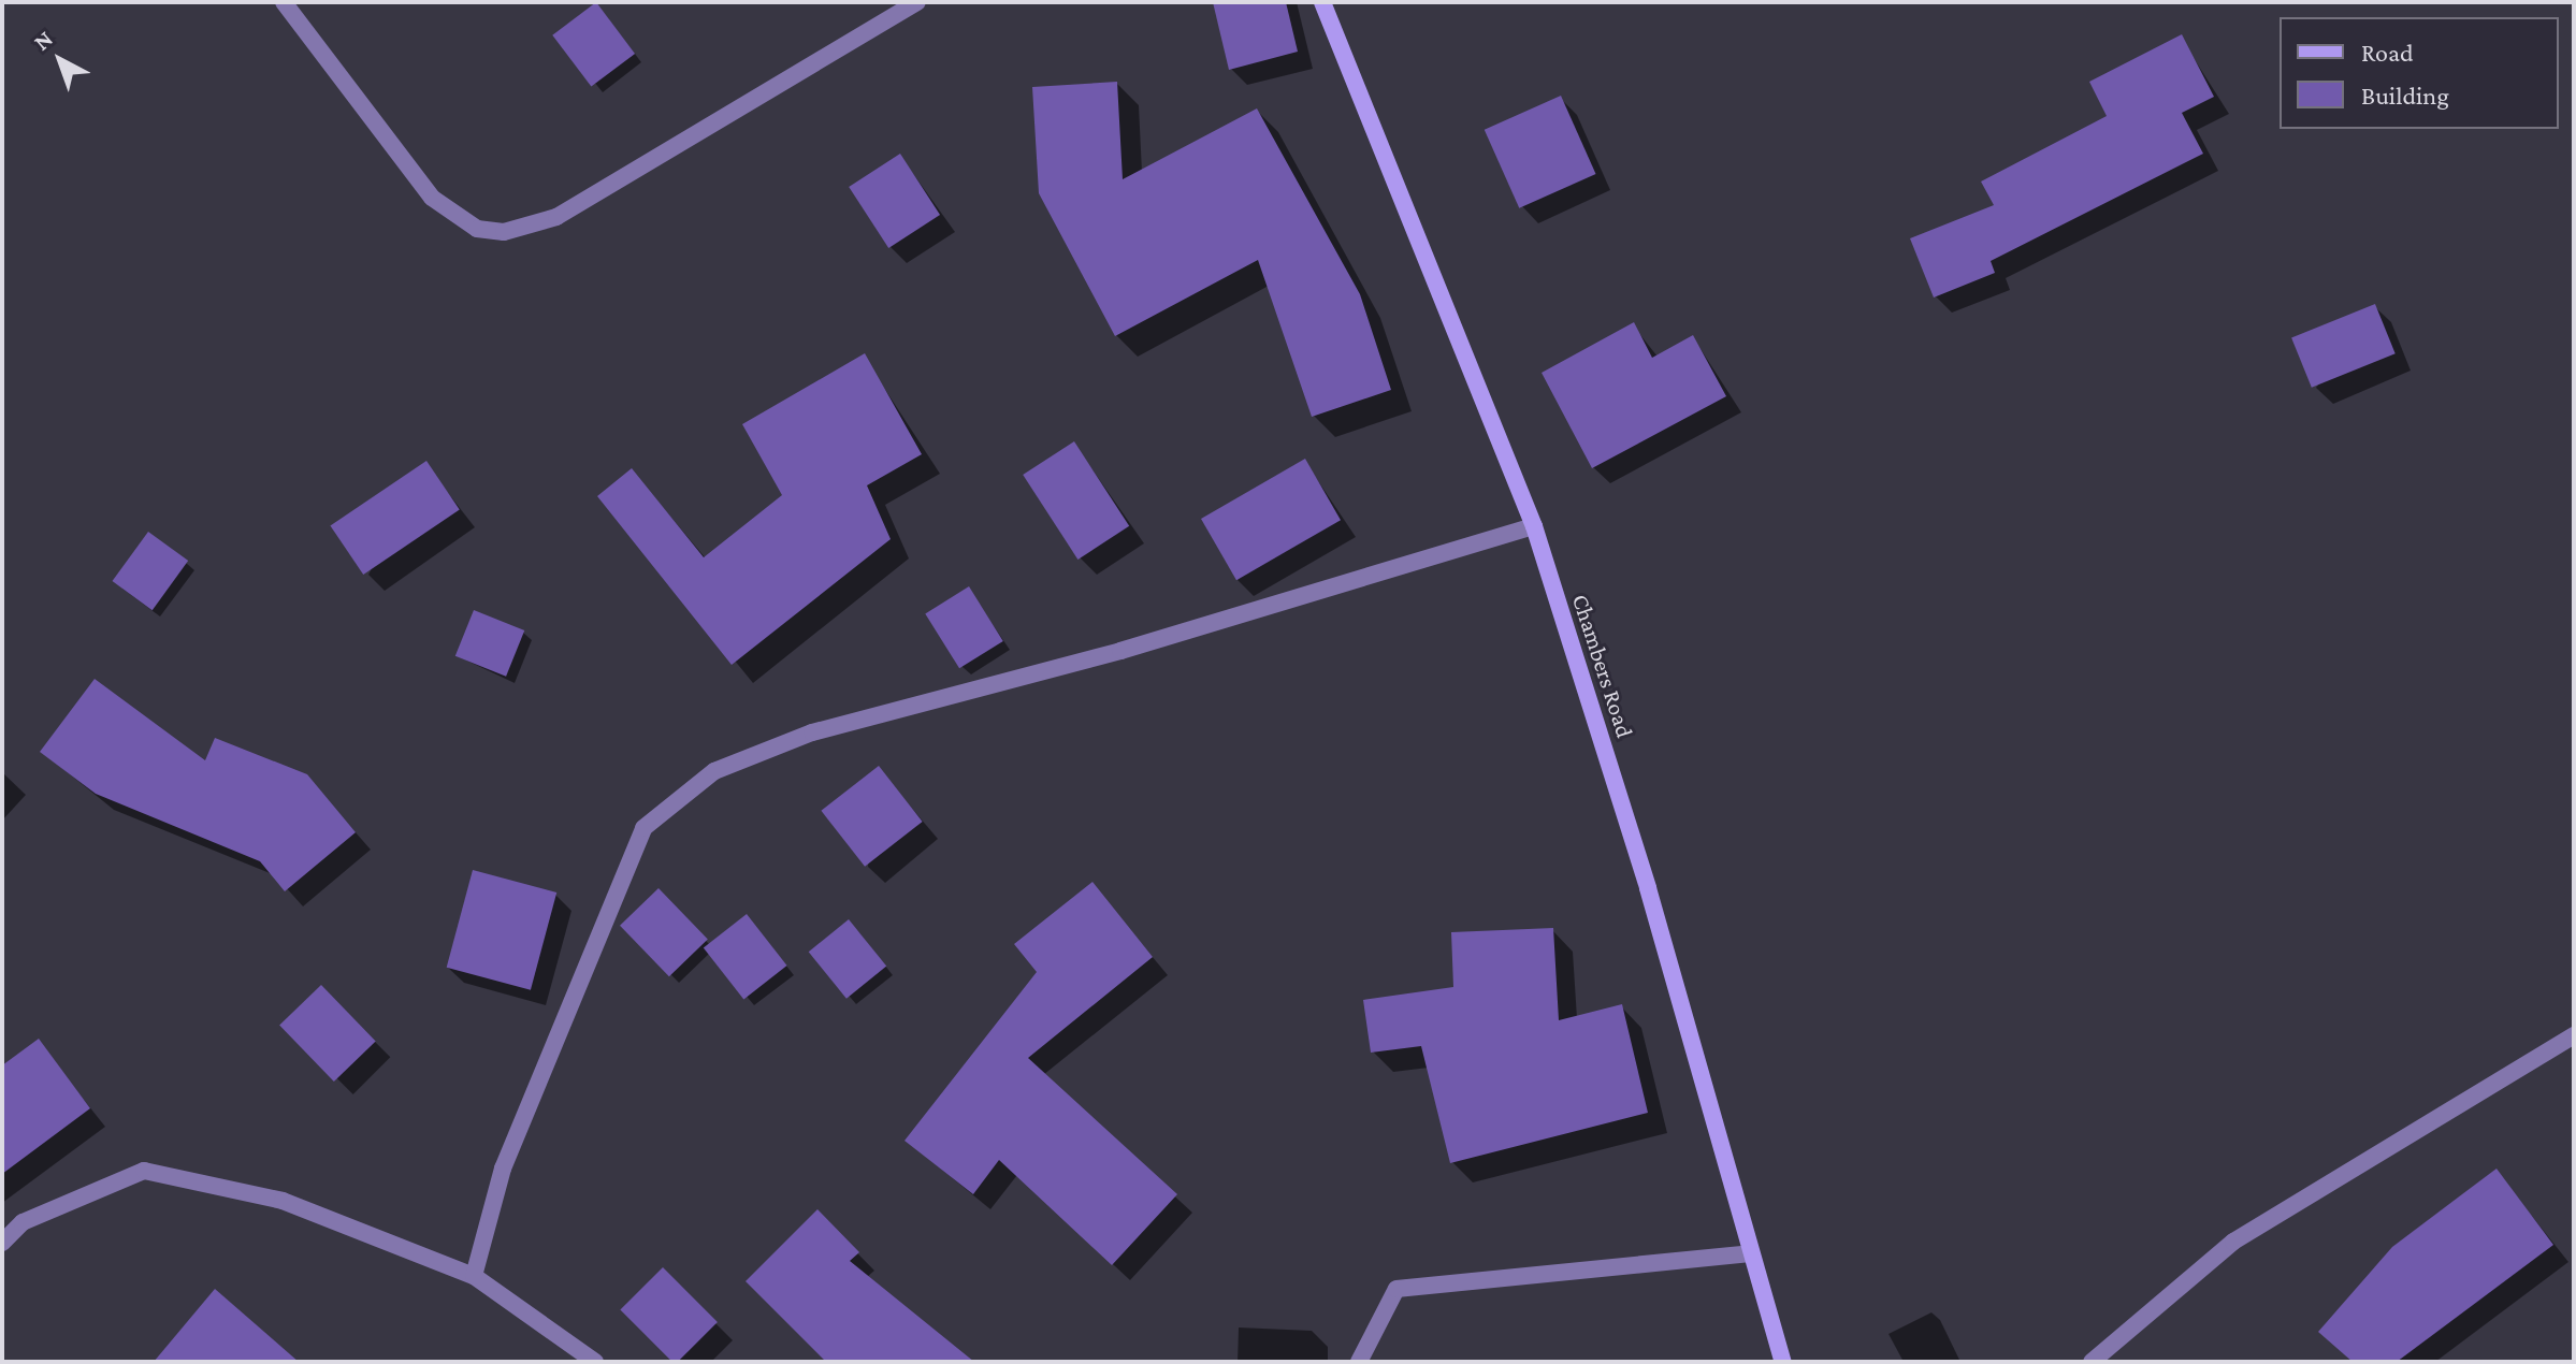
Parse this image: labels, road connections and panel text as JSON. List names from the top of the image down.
{
  "streets": {
    "street": ["Chambers Road"]
  },
  "legend": ["Road", "Building"],
  "north": "top left"
}
